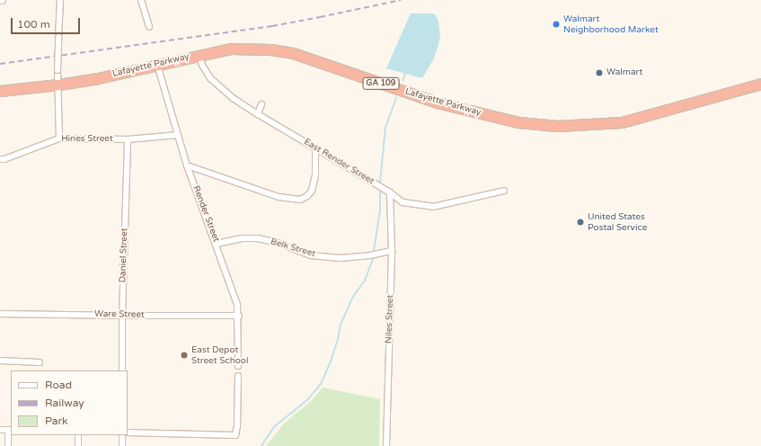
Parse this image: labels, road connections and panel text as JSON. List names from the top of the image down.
{
  "streets": {
    "highway": ["Lafayette Parkway", "GA 109"],
    "street": [
      "Hines Street",
      "East Render Street",
      "Render Street",
      "Belk Street",
      "Daniel Street",
      "Ware Street",
      "Niles Street"
    ]
  },
  "crossings": [
    ["Lafayette Parkway", "East Render Street"],
    ["Lafayette Parkway", "Render Street"],
    ["Hines Street", "Render Street"],
    ["Hines Street", "Daniel Street"],
    ["East Render Street", "Niles Street"],
    ["Render Street", "Belk Street"],
    ["Render Street", "Ware Street"],
    ["Belk Street", "Niles Street"],
    ["Daniel Street", "Ware Street"]
  ],
  "places": [
    "Walmart Neighborhood Market",
    "Walmart",
    "United States Postal Service",
    "East Depot Street School"
  ],
  "legend": ["Road", "Railway", "Park"],
  "scale_bar": "100 m"
}
